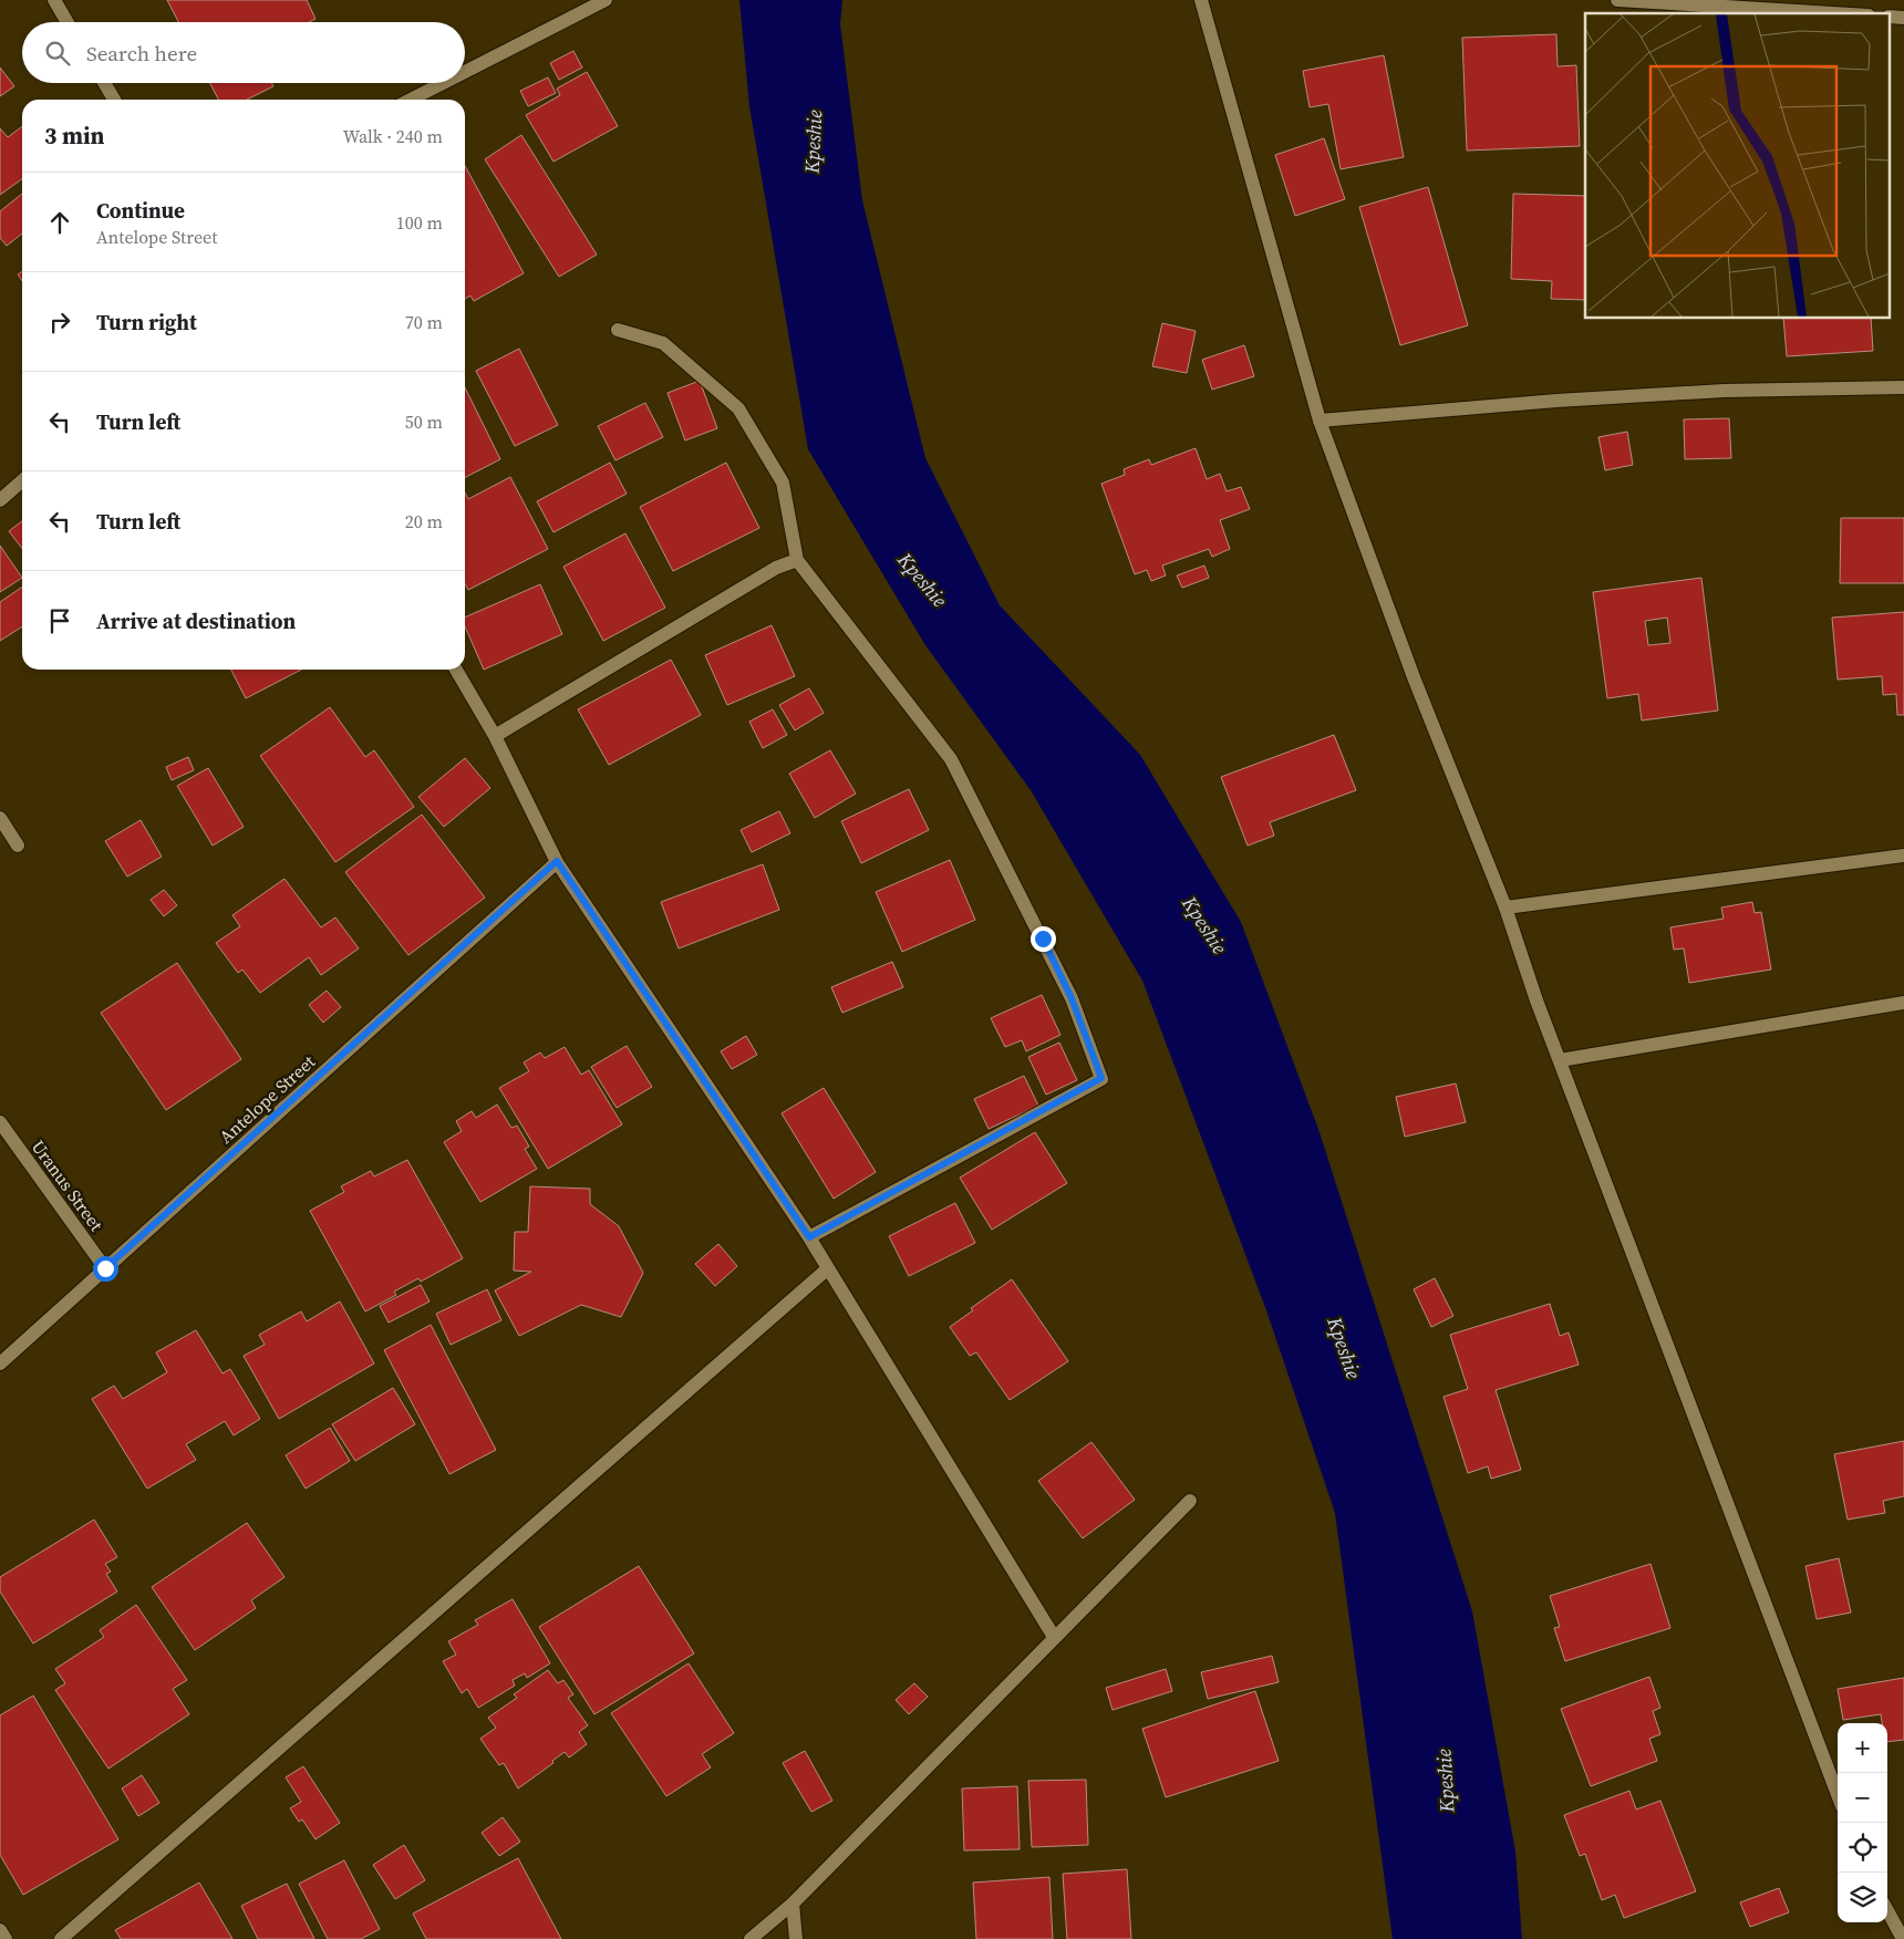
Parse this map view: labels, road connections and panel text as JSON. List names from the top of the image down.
{
  "streets": {
    "street": ["Antelope Street", "Uranus Street"]
  },
  "crossings": [
    ["Antelope Street", "Uranus Street"]
  ],
  "water": ["Kpeshie"],
  "page": {
    "search": "Search here",
    "heading": ["3 min", "Walk · 240 m"],
    "list": [
      ["Continue", "Antelope Street", "100 m"],
      ["Turn right", "70 m"],
      ["Turn left", "50 m"],
      ["Turn left", "20 m"],
      "Arrive at destination"
    ],
    "map_buttons": ["+", "−"]
  }
}
